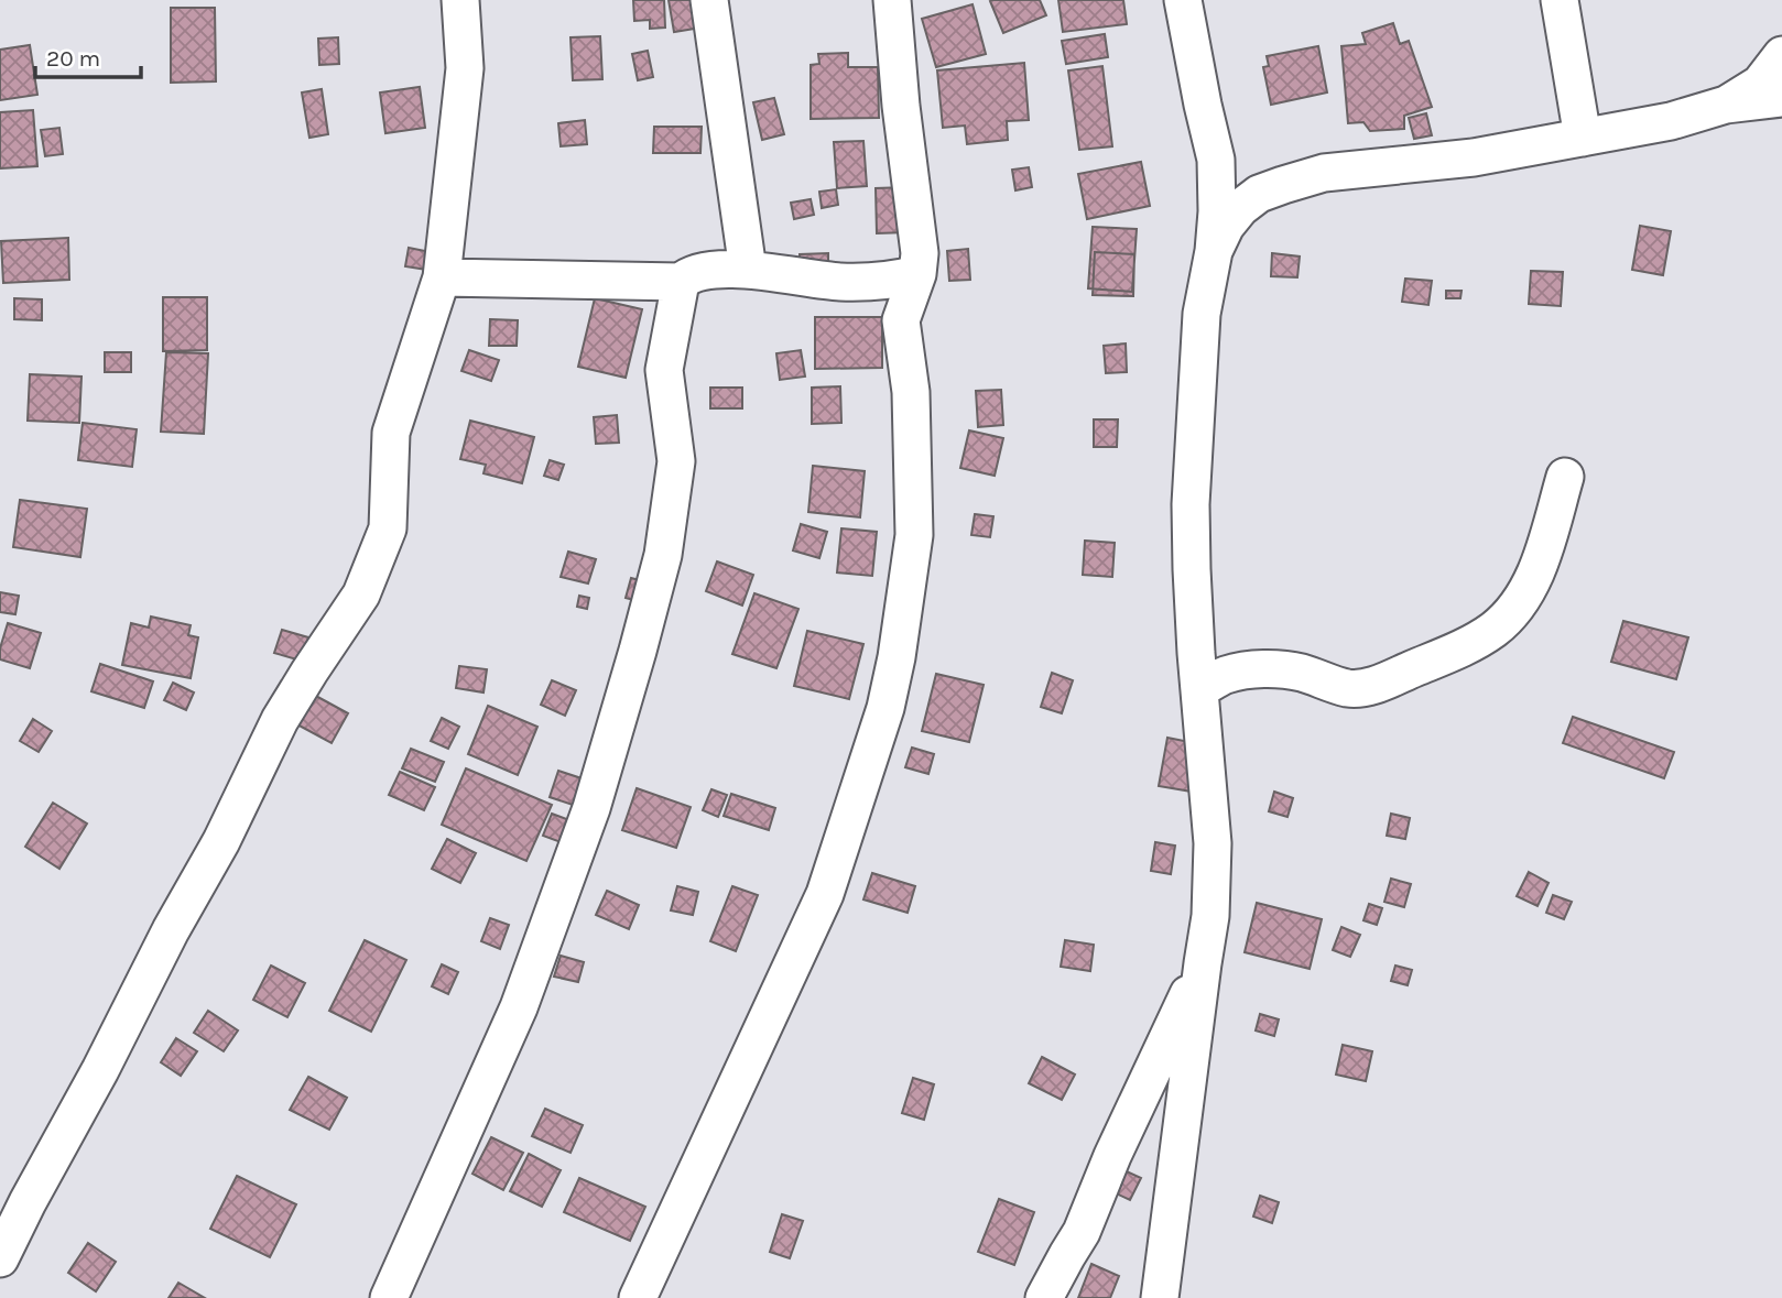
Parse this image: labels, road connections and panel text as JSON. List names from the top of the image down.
{
  "scale_bar": "20 m"
}
